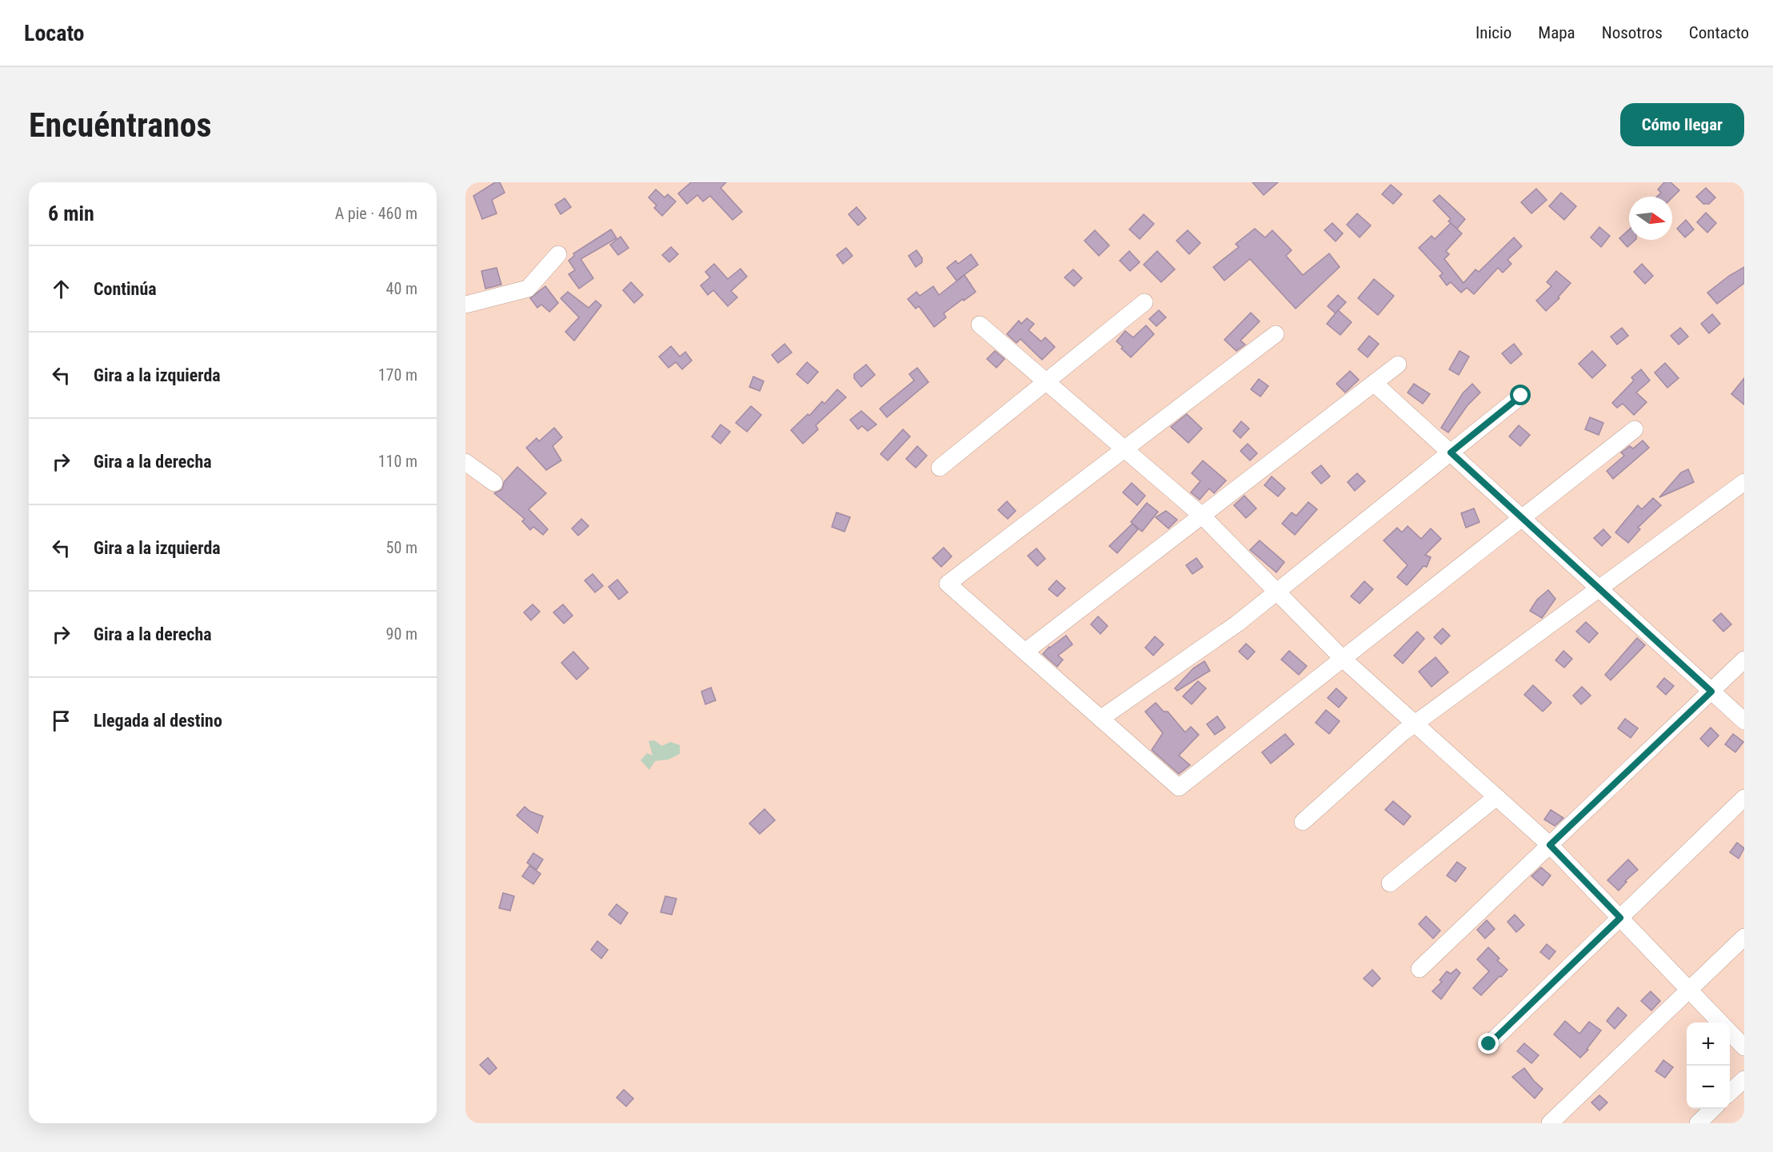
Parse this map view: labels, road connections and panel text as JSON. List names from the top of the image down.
{
  "north": "right",
  "page": {
    "header": "Locato",
    "nav": [
      "Inicio",
      "Mapa",
      "Nosotros",
      "Contacto"
    ],
    "buttons": "Cómo llegar",
    "title": "Encuéntranos",
    "heading": ["6 min", "A pie · 460 m"],
    "list": [
      ["Continúa", "40 m"],
      ["Gira a la izquierda", "170 m"],
      ["Gira a la derecha", "110 m"],
      ["Gira a la izquierda", "50 m"],
      ["Gira a la derecha", "90 m"],
      "Llegada al destino"
    ],
    "map_buttons": ["+", "−"]
  }
}
